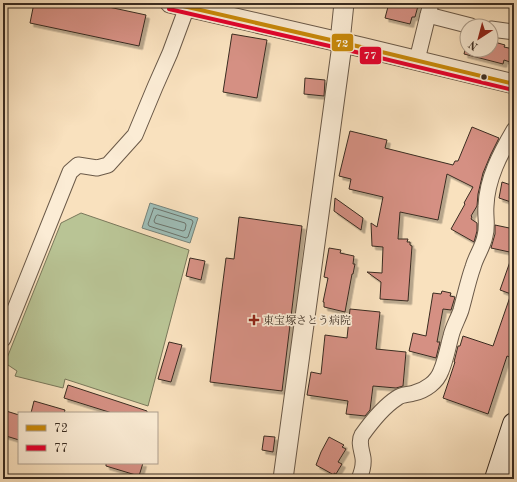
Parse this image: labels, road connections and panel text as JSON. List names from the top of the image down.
{
  "places": {
    "health": ["東宝塚さとう病院"]
  },
  "lines": ["transit line 72", "transit line 77"],
  "legend": ["72", "77"],
  "north": "bottom left"
}
